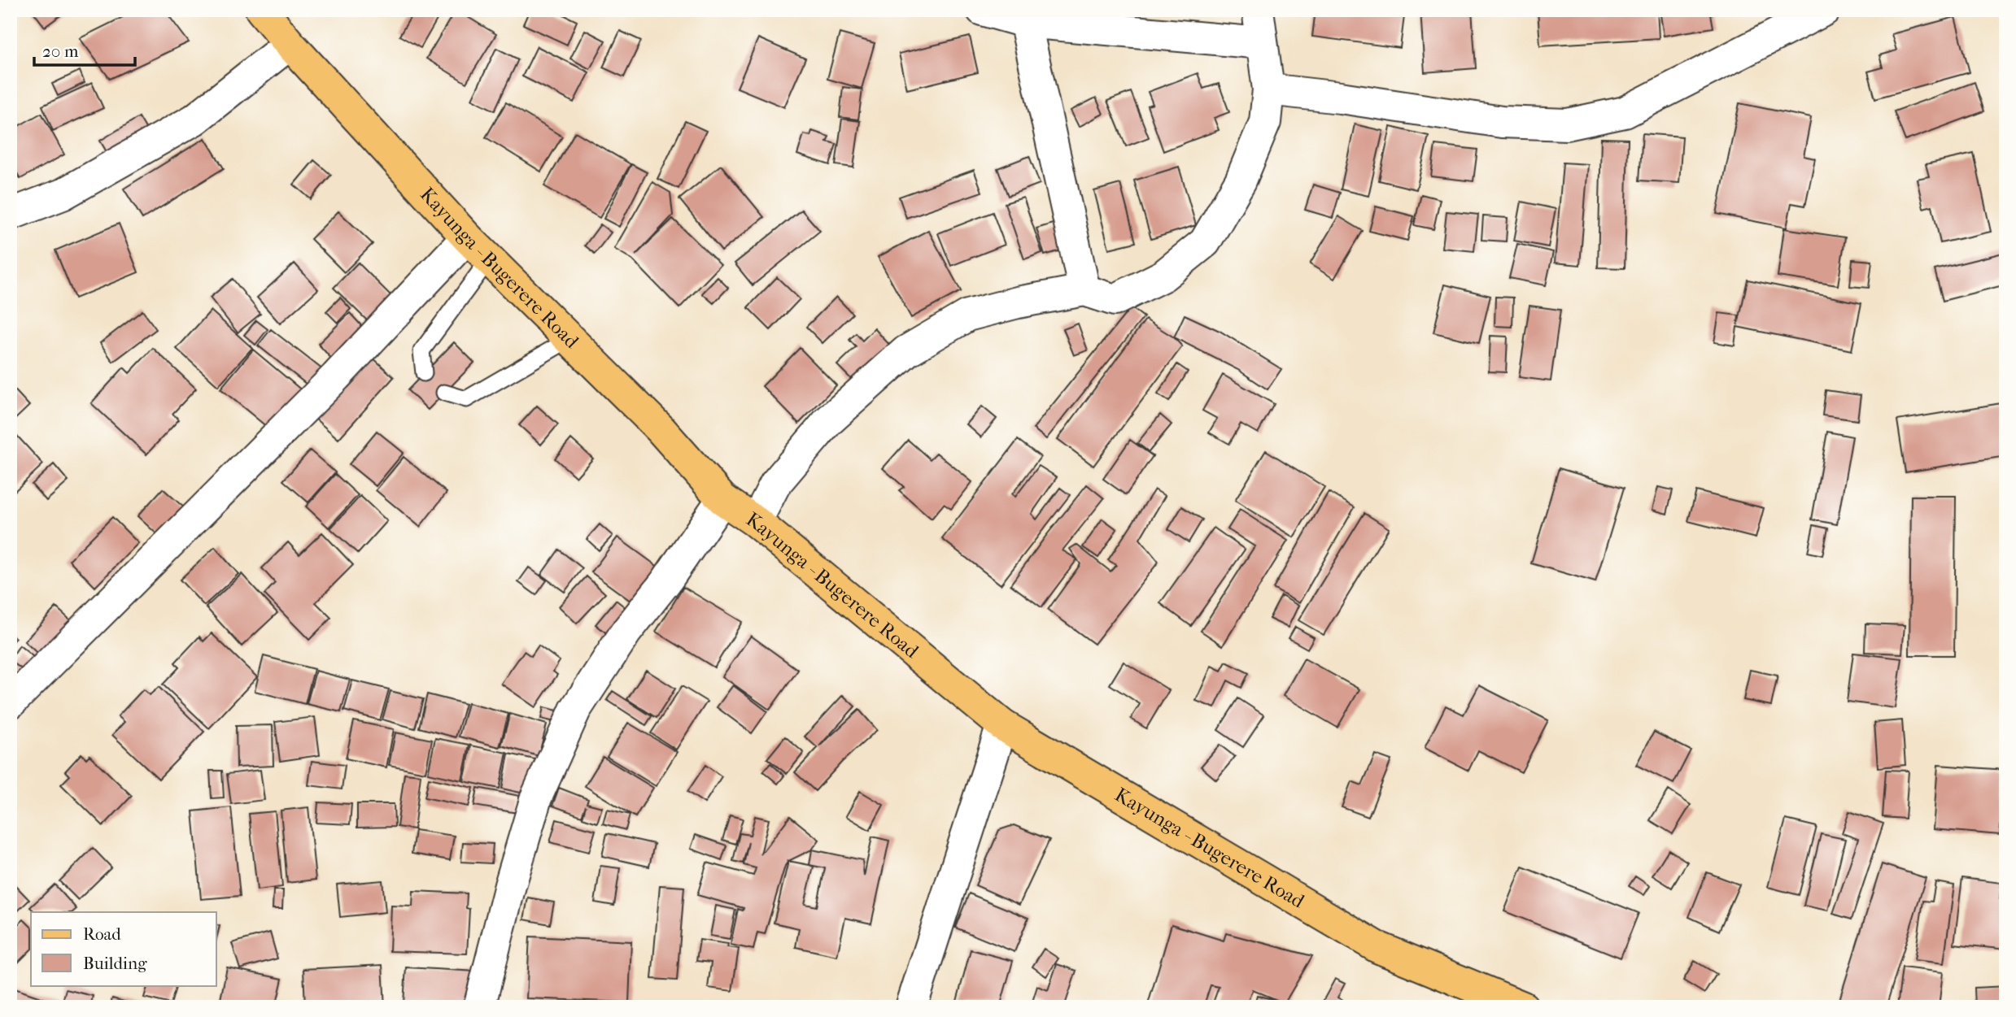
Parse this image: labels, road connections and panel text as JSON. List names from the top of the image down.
{
  "streets": {
    "main road": ["Kayunga - Bugerere Road"]
  },
  "legend": ["Road", "Building"],
  "scale_bar": "20 m"
}
